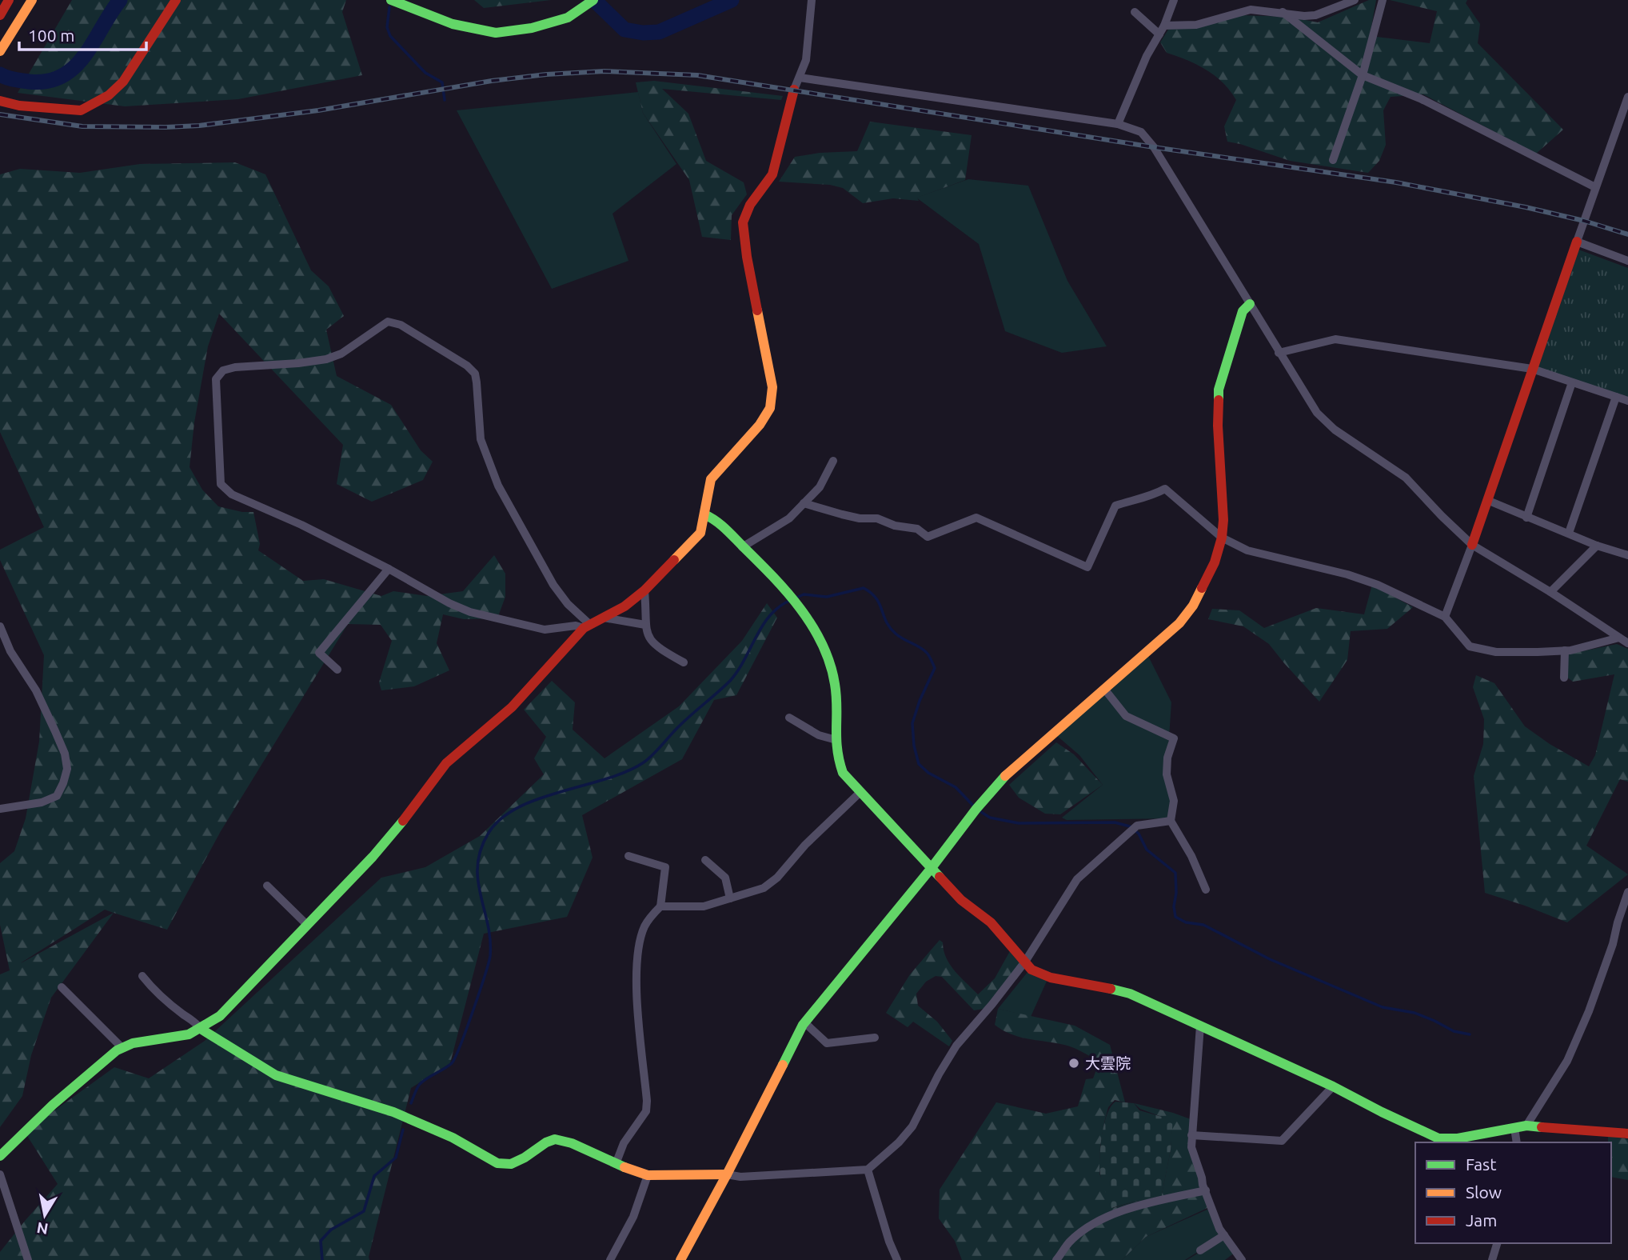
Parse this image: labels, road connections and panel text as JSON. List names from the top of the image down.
{
  "places": ["大雲院"],
  "legend": ["Fast", "Slow", "Jam"],
  "scale_bar": "100 m",
  "north": "bottom"
}
